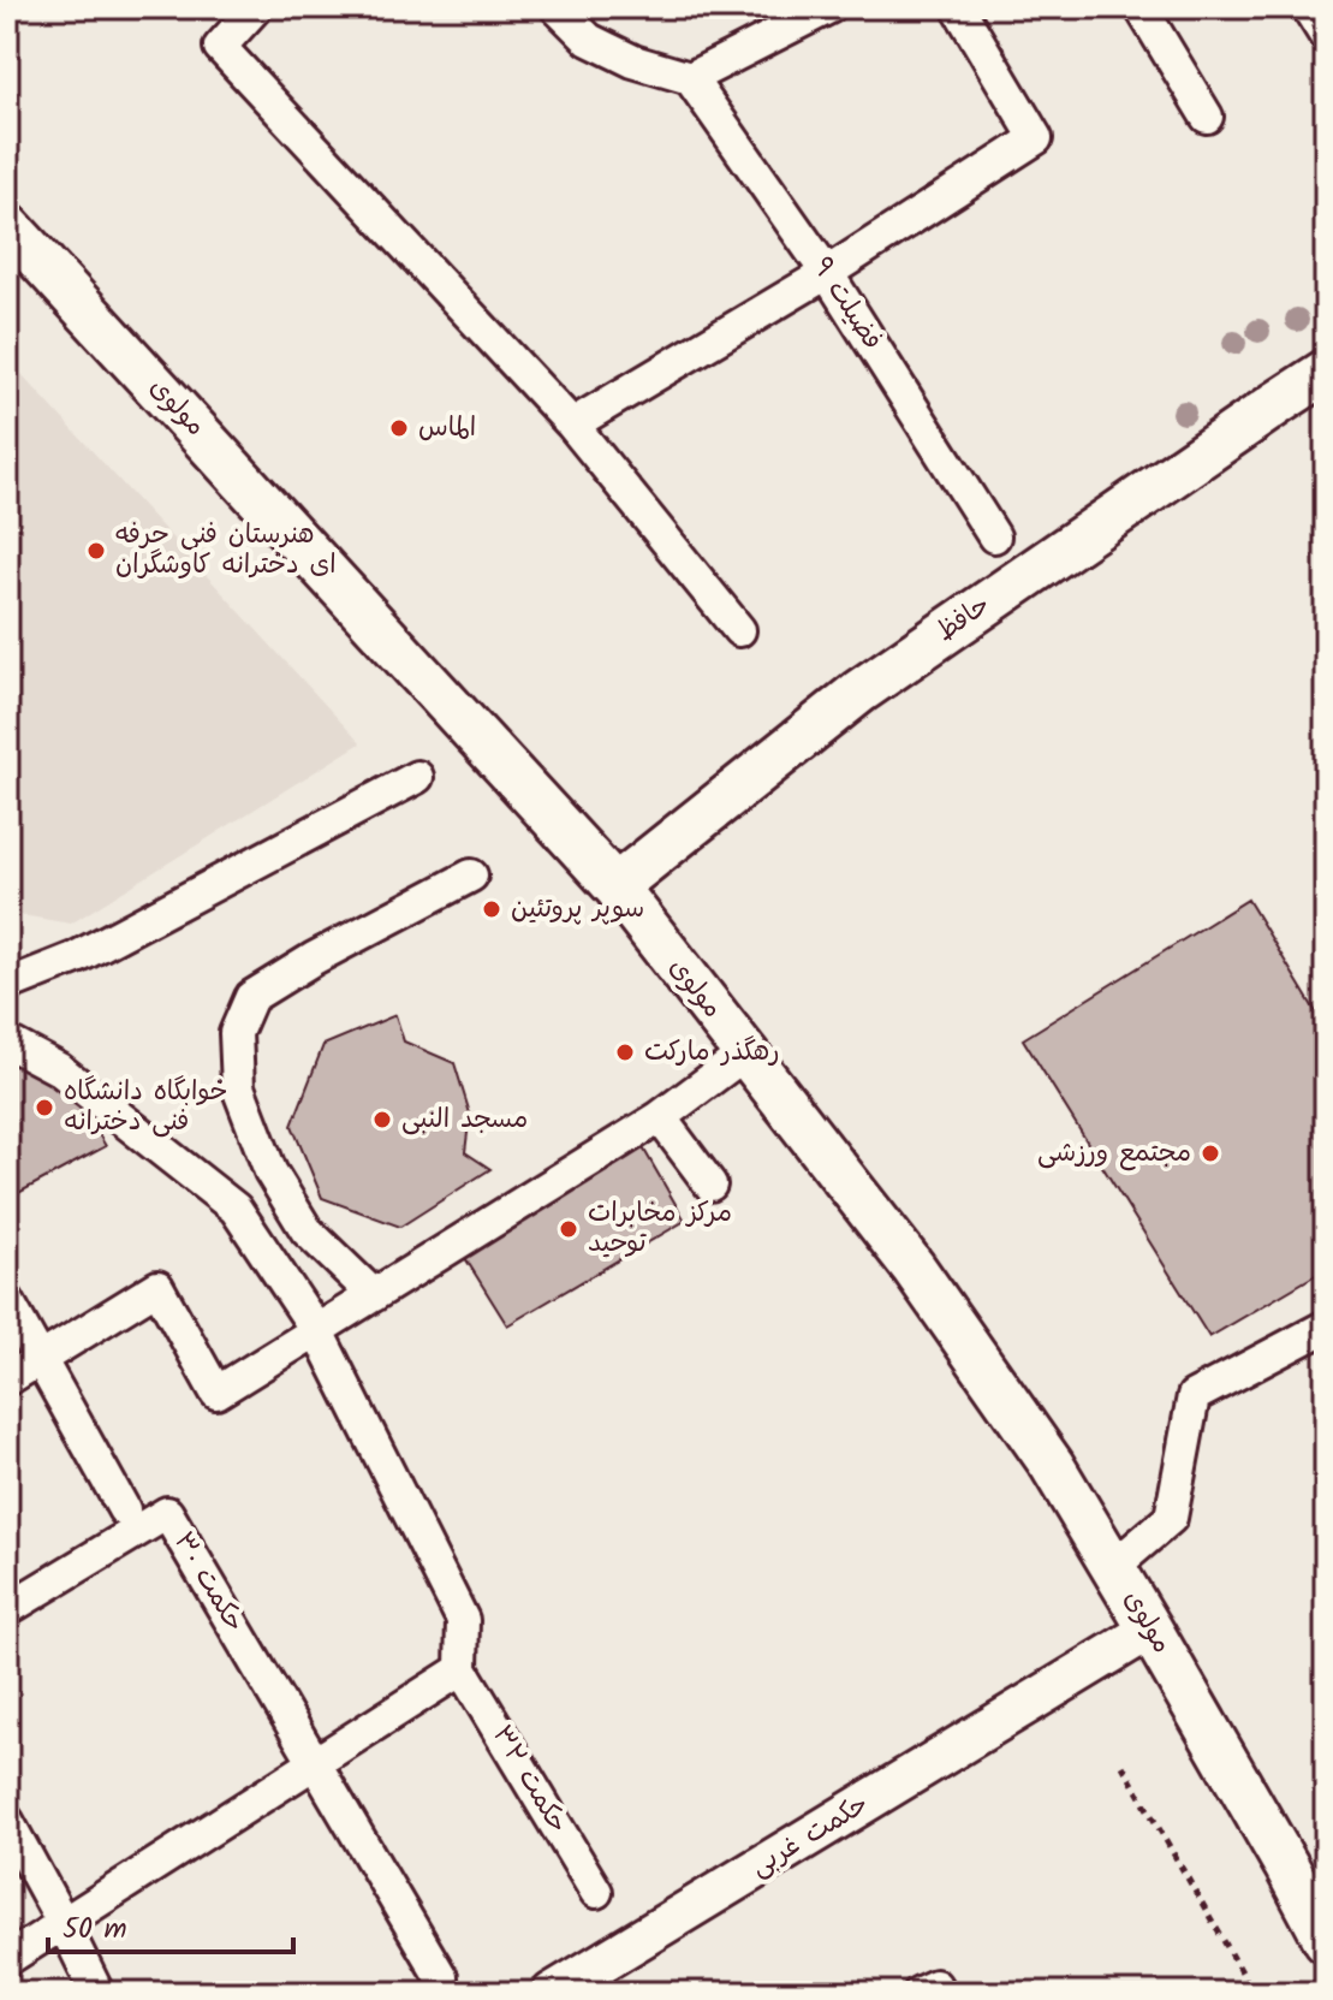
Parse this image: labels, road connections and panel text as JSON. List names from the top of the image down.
{
  "streets": {
    "main road": ["مولوی", "حافظ"],
    "street": [
      "فضیلت ۹",
      "حکمت ۳۰",
      "حکمت ۳۲",
      "حکمت غربی"
    ]
  },
  "crossings": [
    ["مولوی", "حافظ"],
    ["مولوی", "حکمت غربی"]
  ],
  "places": [
    "الماس",
    "هنرستان فنی حرفه ای دخترانه کاوشگران",
    "سوپر پروتئین",
    "رهگذر مارکت",
    "خوابگاه دانشگاه فنی دخترانه",
    "مسجد النبی",
    "مجتمع ورزشی",
    "مرکز مخابرات توحید"
  ],
  "scale_bar": "50 m"
}
